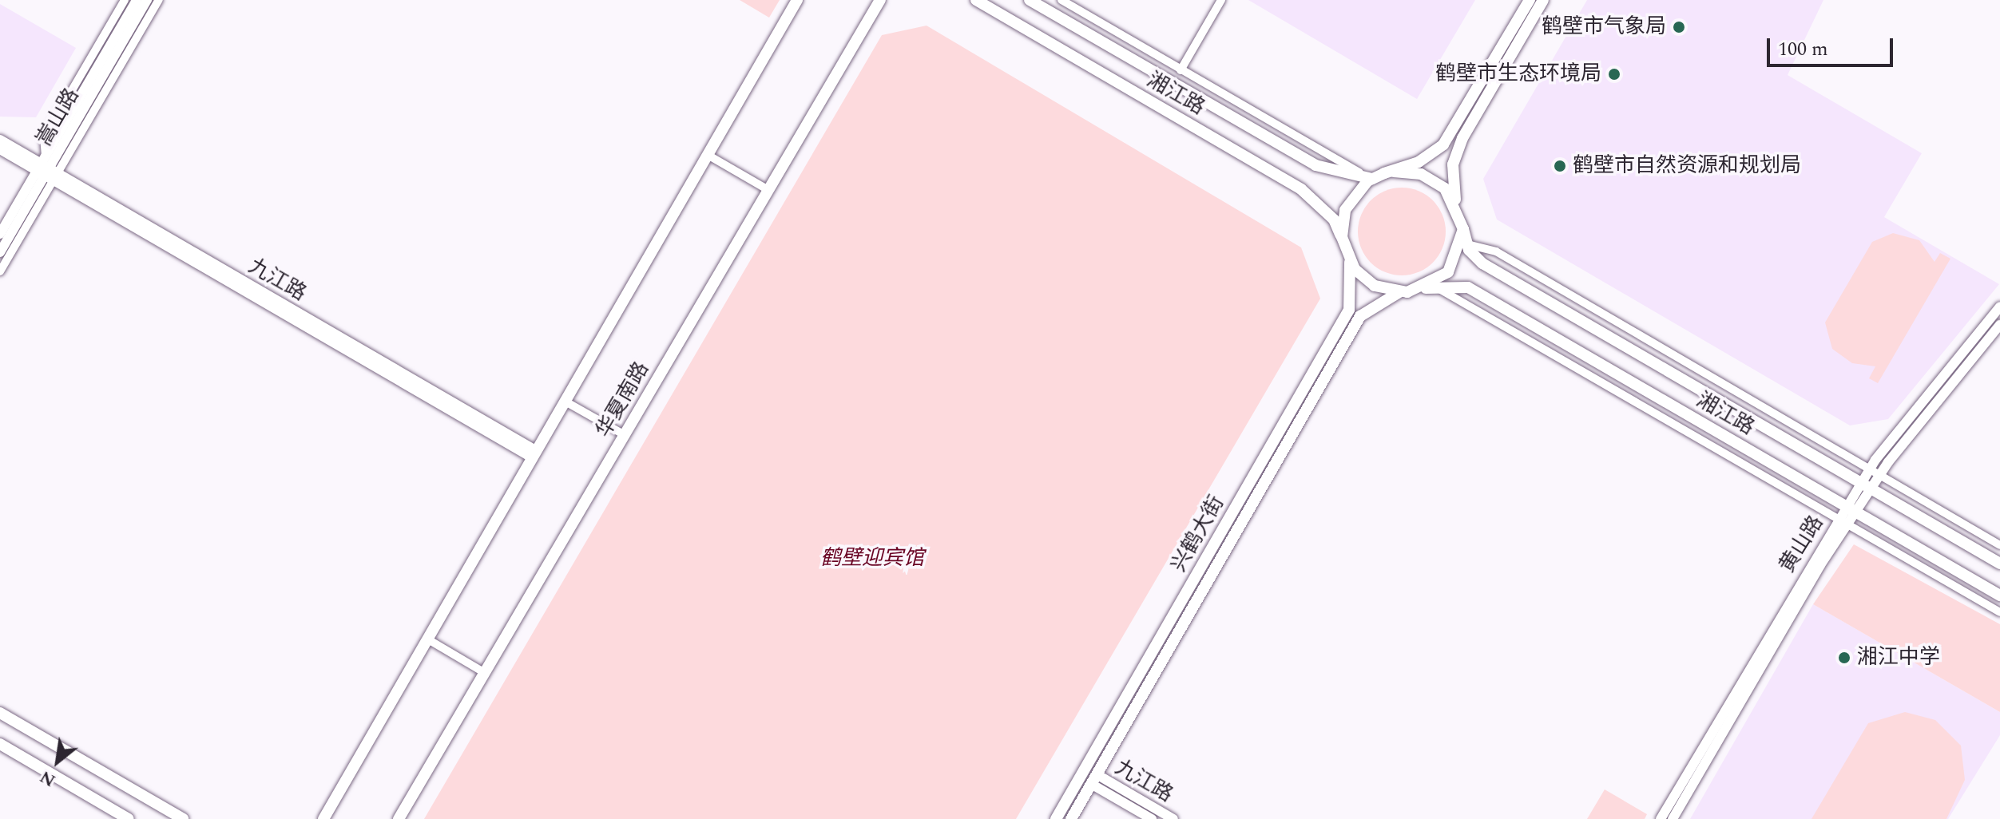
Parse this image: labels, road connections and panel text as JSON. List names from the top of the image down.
{
  "streets": {
    "main road": ["湘江路", "华夏南路", "兴鹤大街"],
    "street": ["嵩山路", "九江路", "黄山路"]
  },
  "crossings": [
    ["湘江路", "兴鹤大街"],
    ["湘江路", "黄山路"],
    ["嵩山路", "九江路"],
    ["九江路", "兴鹤大街"]
  ],
  "parks": ["鹤壁迎宾馆"],
  "places": [
    "鹤壁市气象局",
    "鹤壁市生态环境局",
    "鹤壁市自然资源和规划局",
    "湘江中学"
  ],
  "scale_bar": "100 m",
  "north": "bottom left"
}
